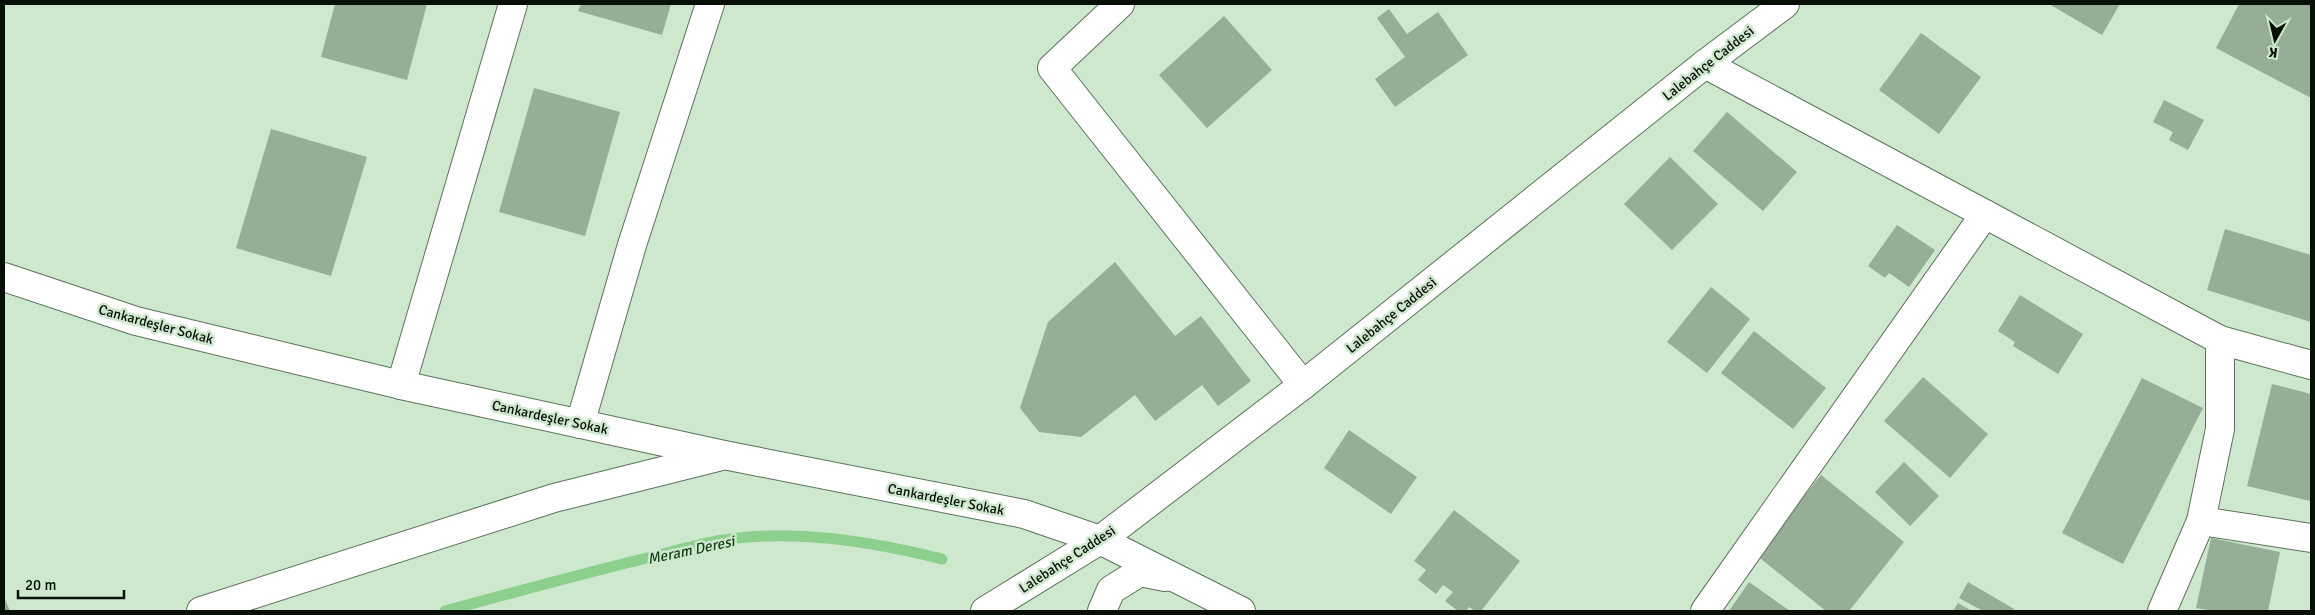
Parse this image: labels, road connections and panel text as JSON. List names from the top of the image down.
{
  "streets": {
    "street": ["Lalebahçe Caddesi", "Cankardeşler Sokak"]
  },
  "crossings": [
    ["Lalebahçe Caddesi", "Cankardeşler Sokak"]
  ],
  "water": ["Meram Deresi"],
  "scale_bar": "20 m",
  "north": "bottom"
}
